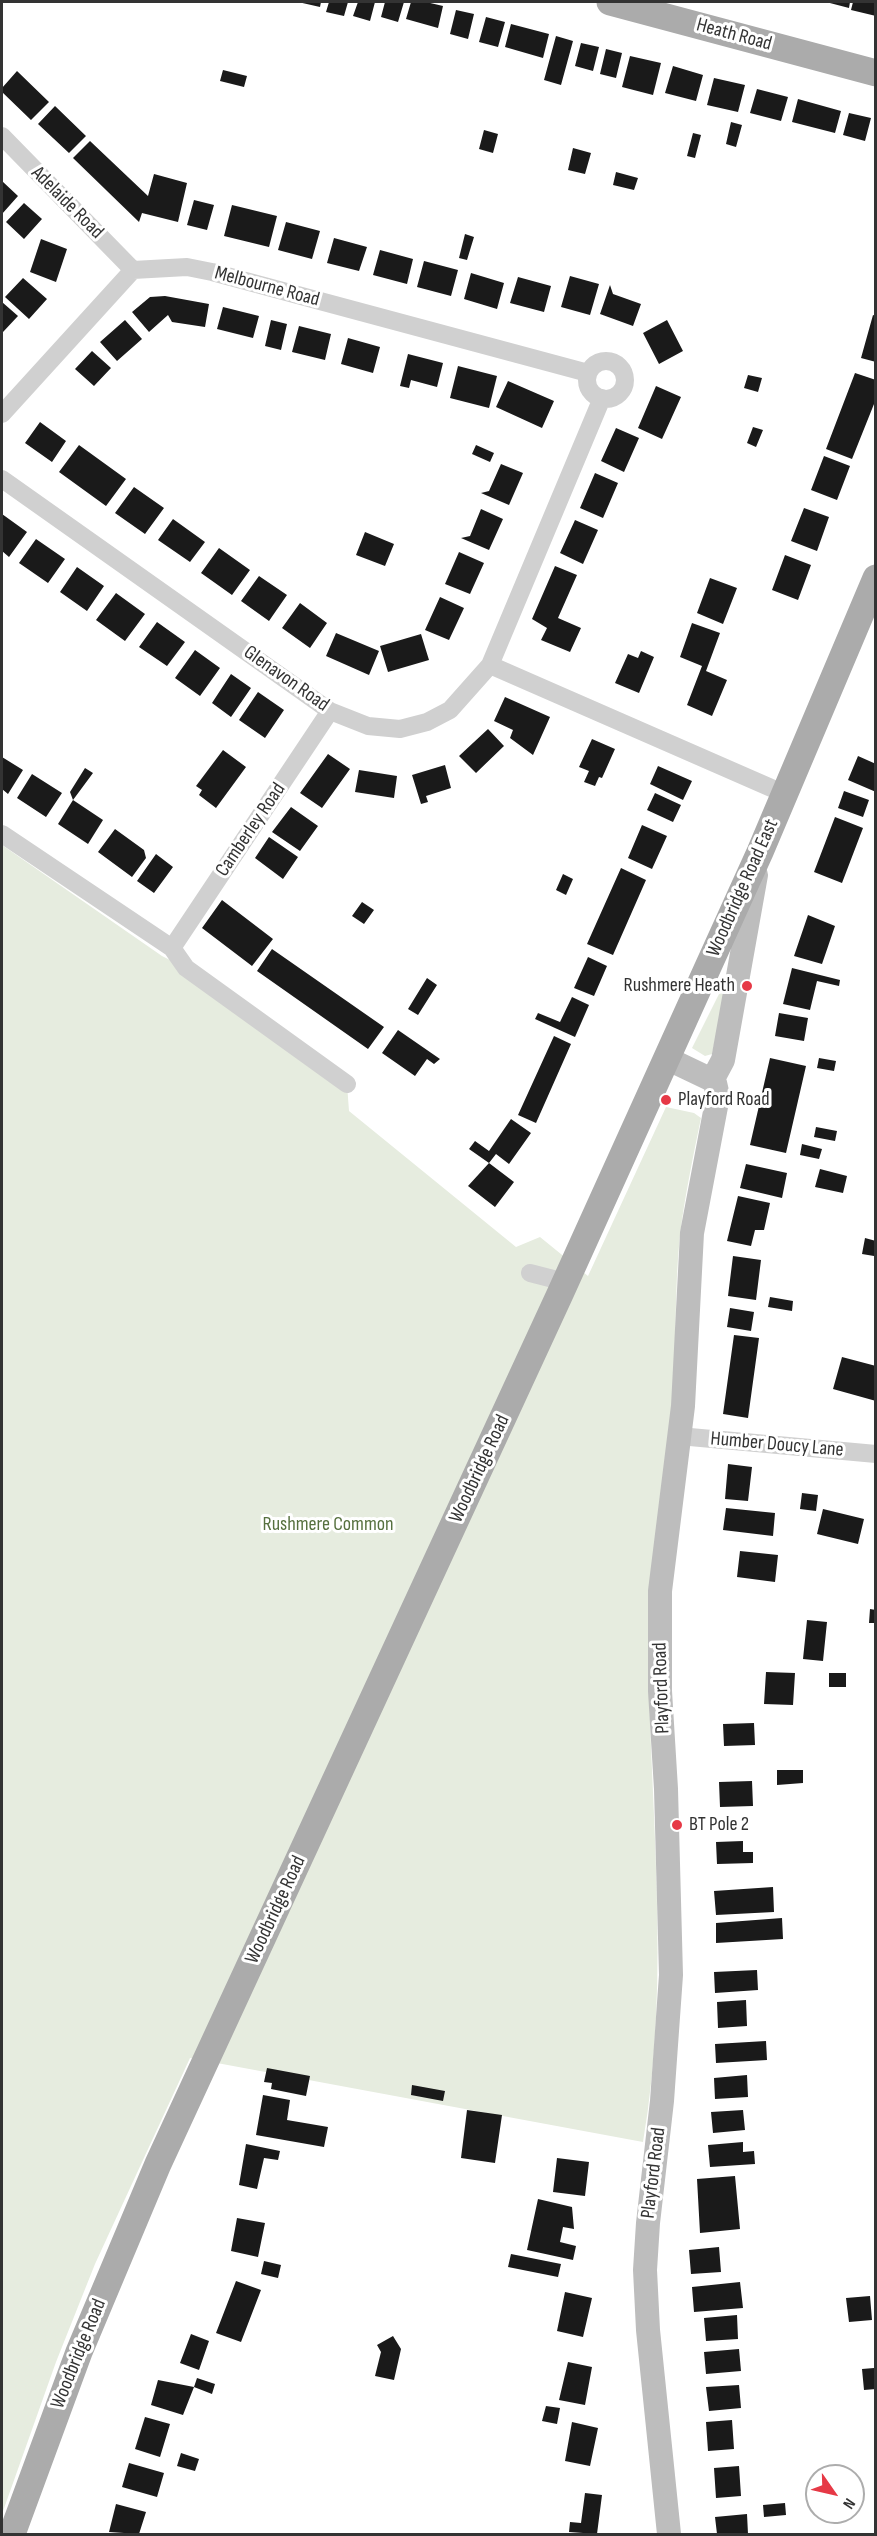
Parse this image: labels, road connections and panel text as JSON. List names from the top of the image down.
{
  "streets": {
    "main road": ["Heath Road", "Woodbridge Road East", "Woodbridge Road"],
    "street": [
      "Adelaide Road",
      "Melbourne Road",
      "Glenavon Road",
      "Camberley Road",
      "Humber Doucy Lane",
      "Playford Road"
    ]
  },
  "crossings": [
    ["Adelaide Road", "Melbourne Road"],
    ["Glenavon Road", "Camberley Road"],
    ["Woodbridge Road East", "Woodbridge Road"],
    ["Humber Doucy Lane", "Playford Road"]
  ],
  "parks": ["Rushmere Common"],
  "places": ["Rushmere Heath", "Playford Road", "BT Pole 2"],
  "north": "bottom right"
}
